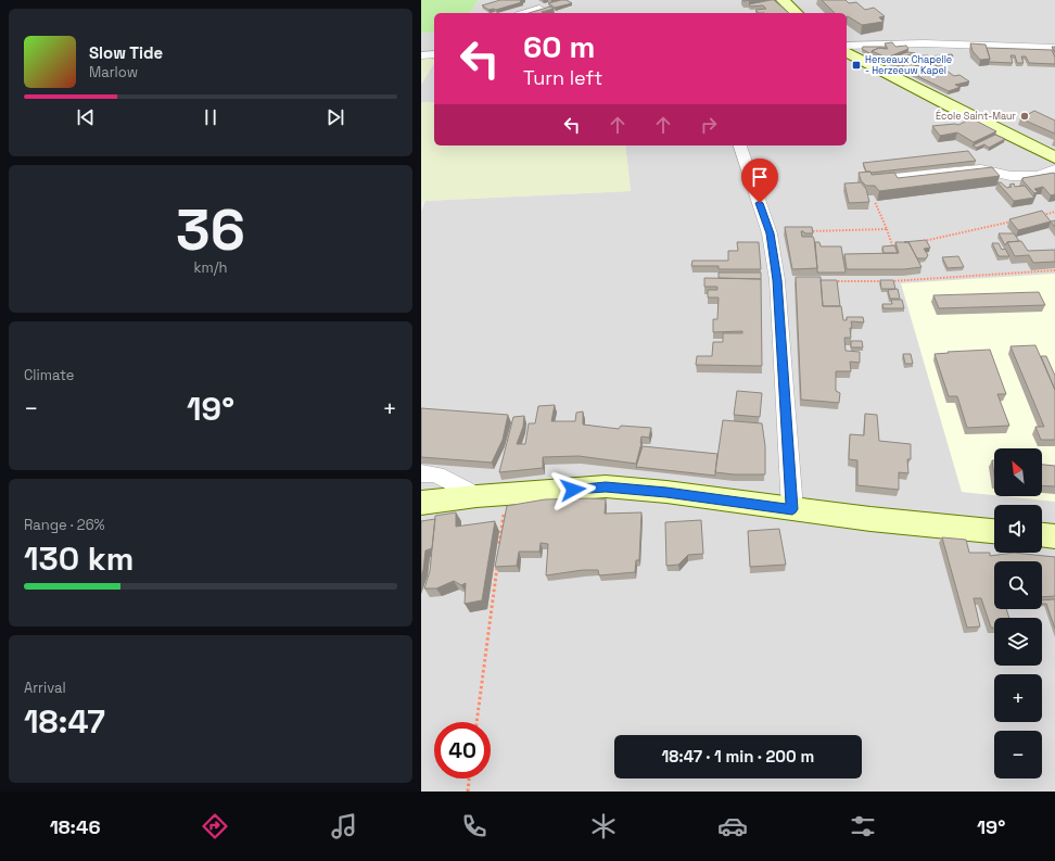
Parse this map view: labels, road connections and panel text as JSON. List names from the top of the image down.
{
  "places": {
    "transit": ["Herseaux Chapelle - Herzeeuw Kapel"],
    "other": ["École Saint-Maur"]
  },
  "north": "top left",
  "page": {
    "turn": ["60 m", "Turn left"],
    "song": ["Slow Tide", "Marlow"],
    "tile": [
      ["36", "km/h"],
      "Climate",
      ["Range · 26%", "130 km"],
      ["Arrival", "18:47"]
    ],
    "heat": ["−", "19°", "+"],
    "map_buttons": ["+", "−"],
    "limit": "40",
    "trip": "18:47 · 1 min · 200 m",
    "tabs": ["18:46", "19°"]
  }
}
